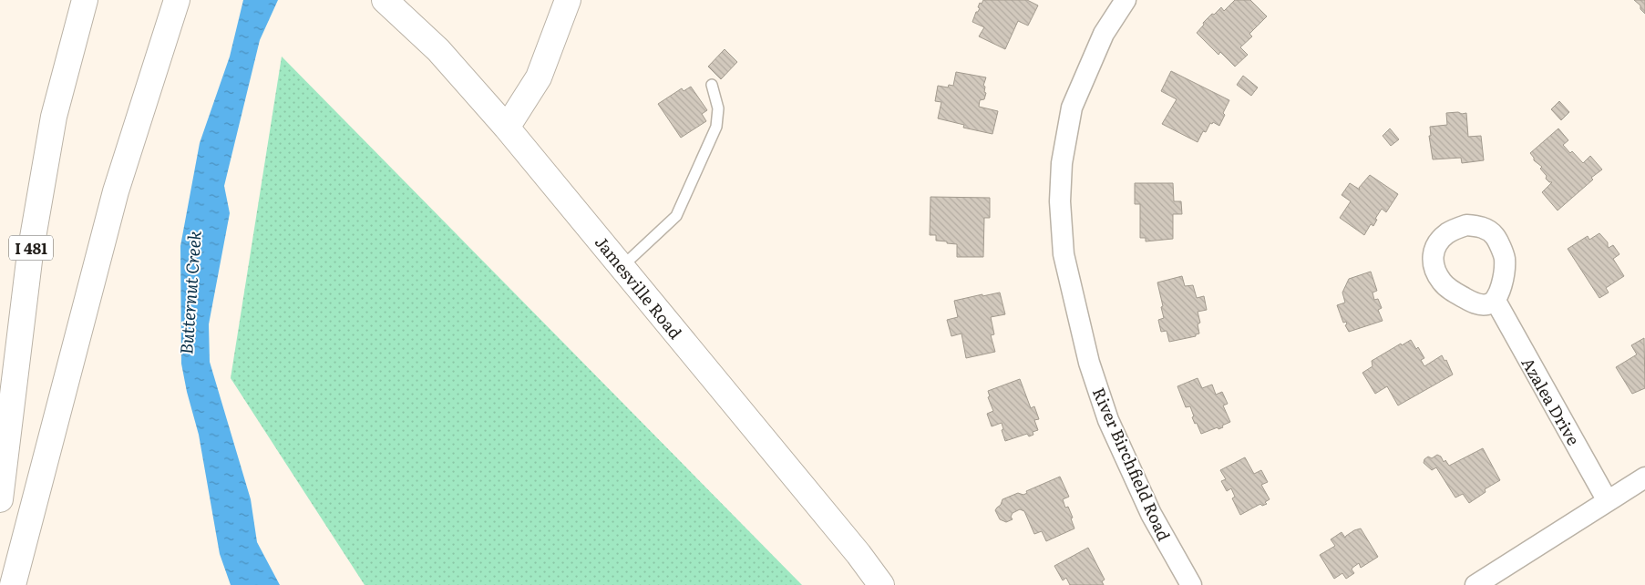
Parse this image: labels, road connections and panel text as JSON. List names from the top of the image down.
{
  "streets": {
    "main road": ["I 481", "Jamesville Road"],
    "street": ["Azalea Drive", "River Birchfield Road"]
  },
  "water": ["Butternut Creek"]
}
